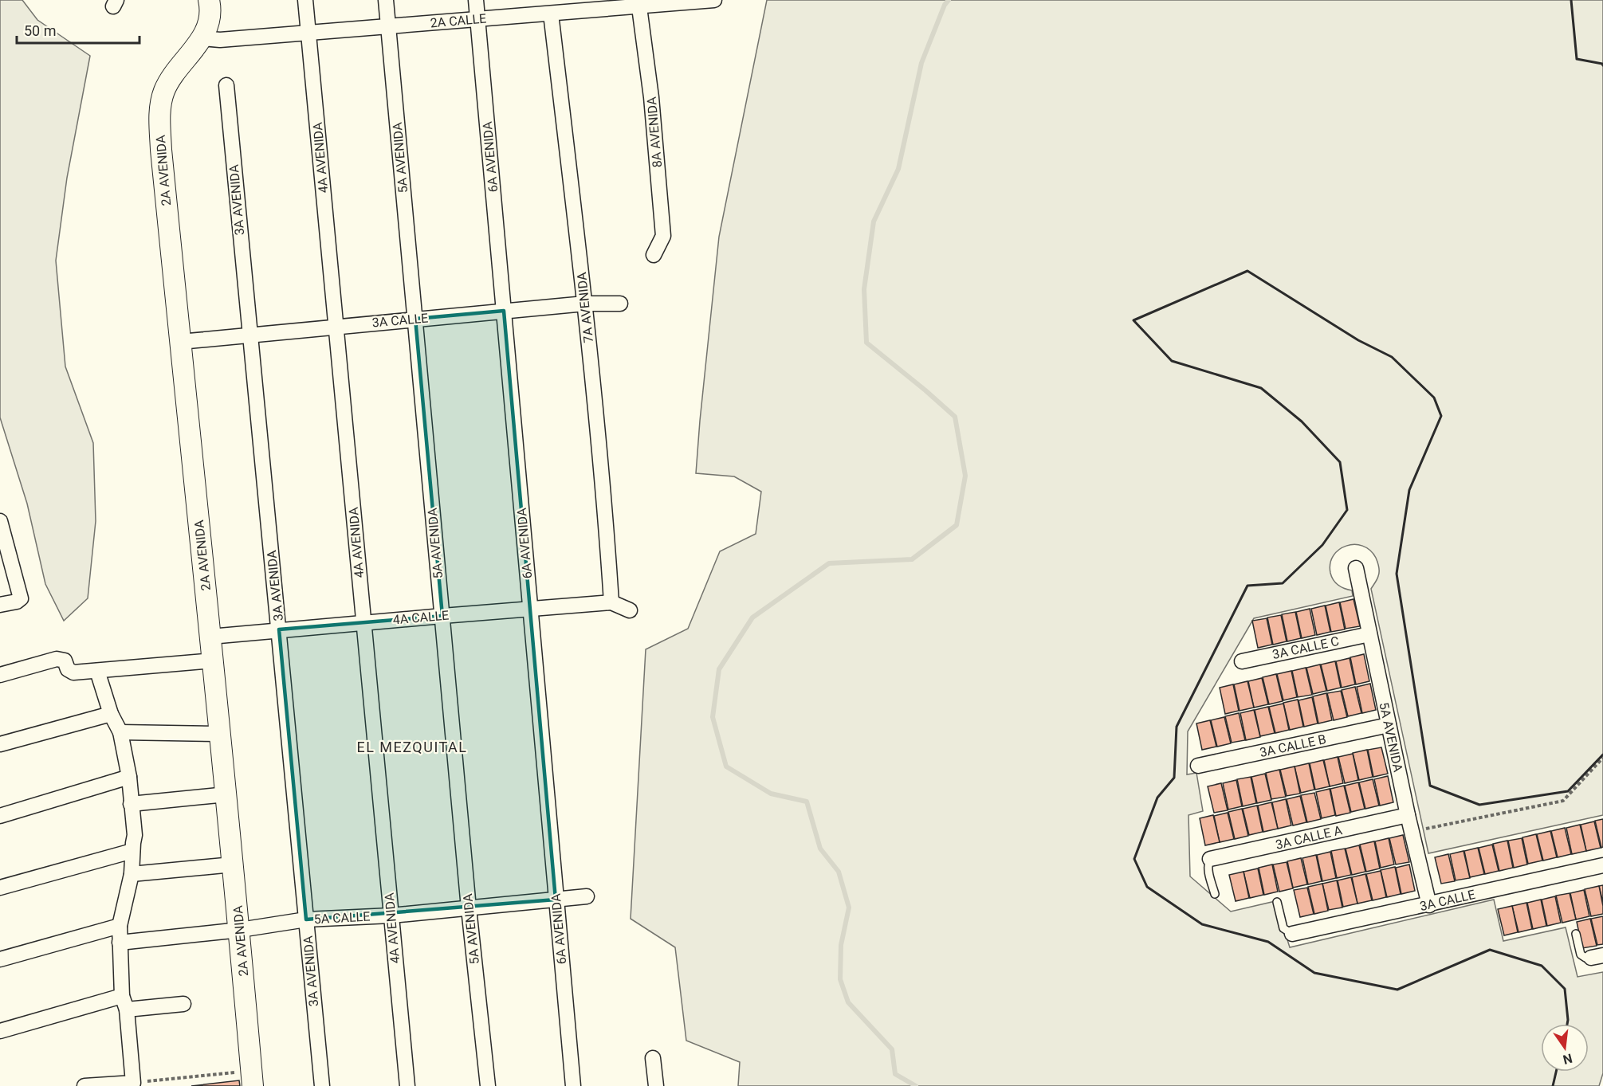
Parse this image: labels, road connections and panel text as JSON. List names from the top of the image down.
{
  "streets": {
    "main road": ["2A AVENIDA"],
    "street": [
      "2A CALLE",
      "8A AVENIDA",
      "6A AVENIDA",
      "4A AVENIDA",
      "5A AVENIDA",
      "3A AVENIDA",
      "7A AVENIDA",
      "3A CALLE",
      "4A CALLE",
      "3A CALLE C",
      "3A CALLE B",
      "3A CALLE A",
      "5A CALLE"
    ]
  },
  "crossings": [
    ["2A CALLE", "8A AVENIDA"],
    ["2A CALLE", "6A AVENIDA"],
    ["2A CALLE", "4A AVENIDA"],
    ["2A CALLE", "5A AVENIDA"],
    ["2A CALLE", "2A AVENIDA"],
    ["2A CALLE", "7A AVENIDA"],
    ["6A AVENIDA", "3A CALLE"],
    ["6A AVENIDA", "4A CALLE"],
    ["6A AVENIDA", "5A CALLE"],
    ["4A AVENIDA", "3A CALLE"],
    ["4A AVENIDA", "4A CALLE"],
    ["4A AVENIDA", "5A CALLE"],
    ["5A AVENIDA", "3A CALLE"],
    ["5A AVENIDA", "4A CALLE"],
    ["5A AVENIDA", "3A CALLE C"],
    ["5A AVENIDA", "3A CALLE B"],
    ["5A AVENIDA", "3A CALLE A"],
    ["5A AVENIDA", "5A CALLE"],
    ["2A AVENIDA", "3A CALLE"],
    ["2A AVENIDA", "4A CALLE"],
    ["2A AVENIDA", "5A CALLE"],
    ["3A AVENIDA", "3A CALLE"],
    ["3A AVENIDA", "4A CALLE"],
    ["3A AVENIDA", "5A CALLE"],
    ["7A AVENIDA", "3A CALLE"],
    ["7A AVENIDA", "4A CALLE"]
  ],
  "districts": ["EL MEZQUITAL"],
  "scale_bar": "50 m",
  "north": "bottom"
}
